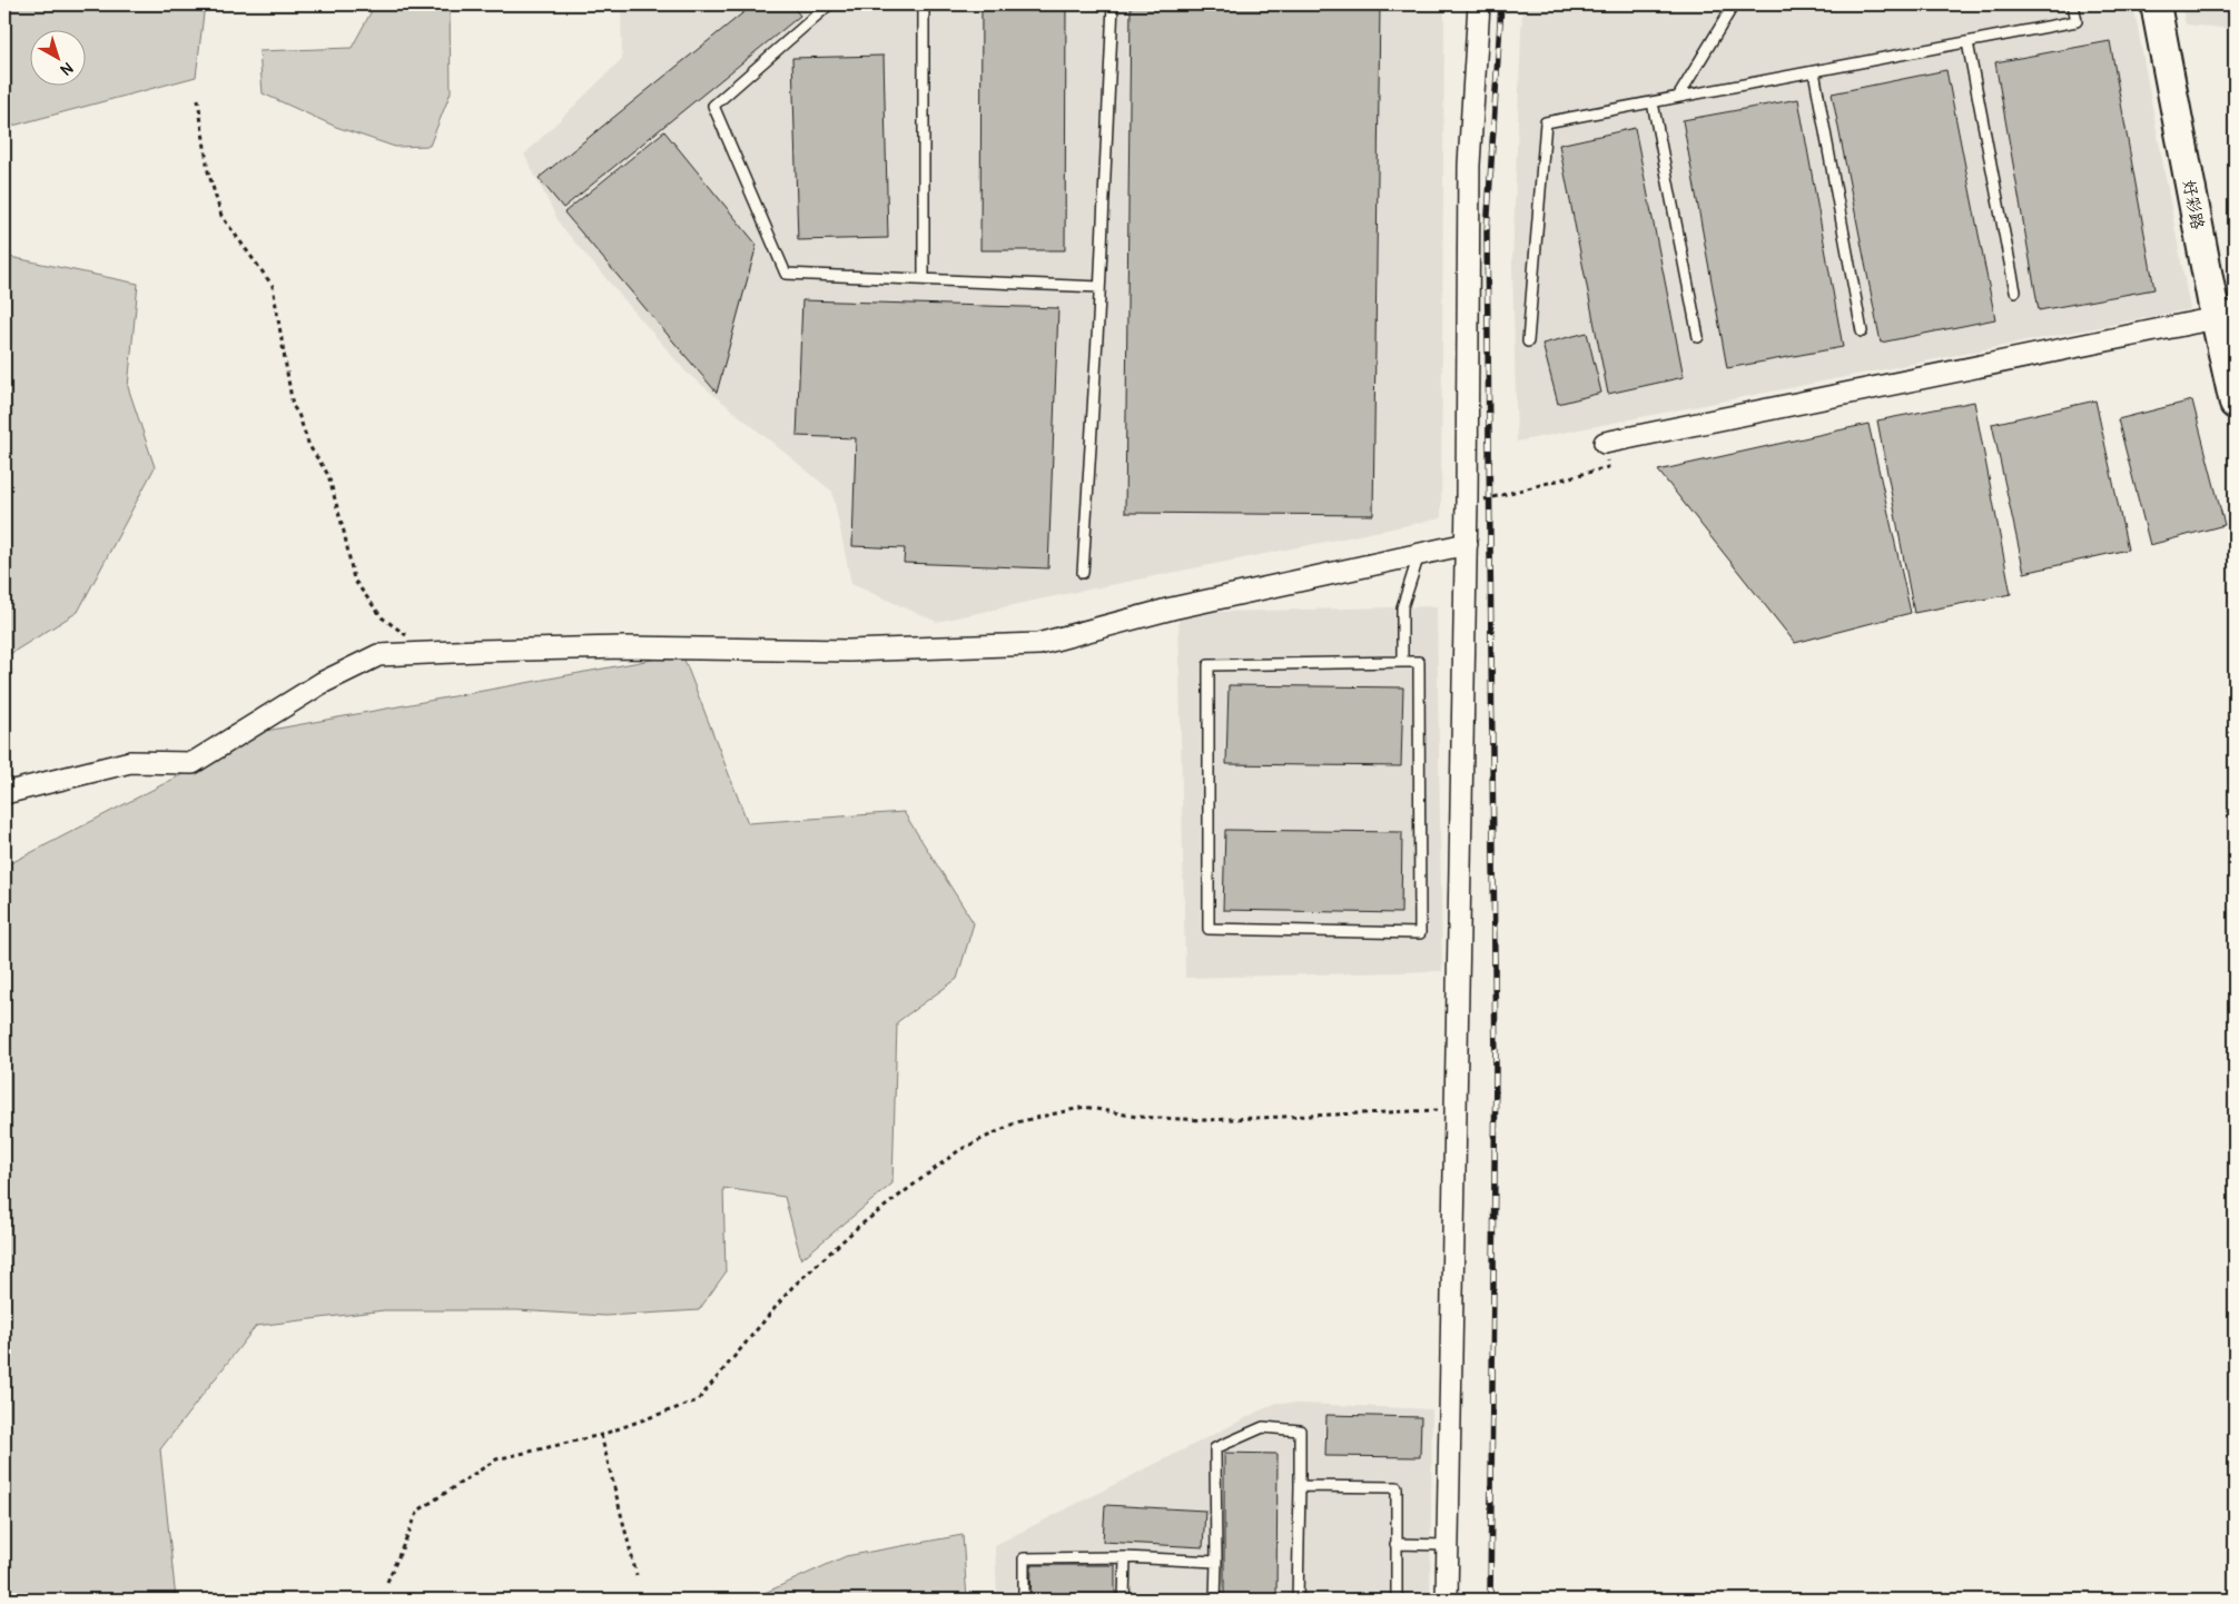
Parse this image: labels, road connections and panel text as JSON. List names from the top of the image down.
{
  "streets": {
    "street": ["好彩路"]
  },
  "north": "bottom right"
}
